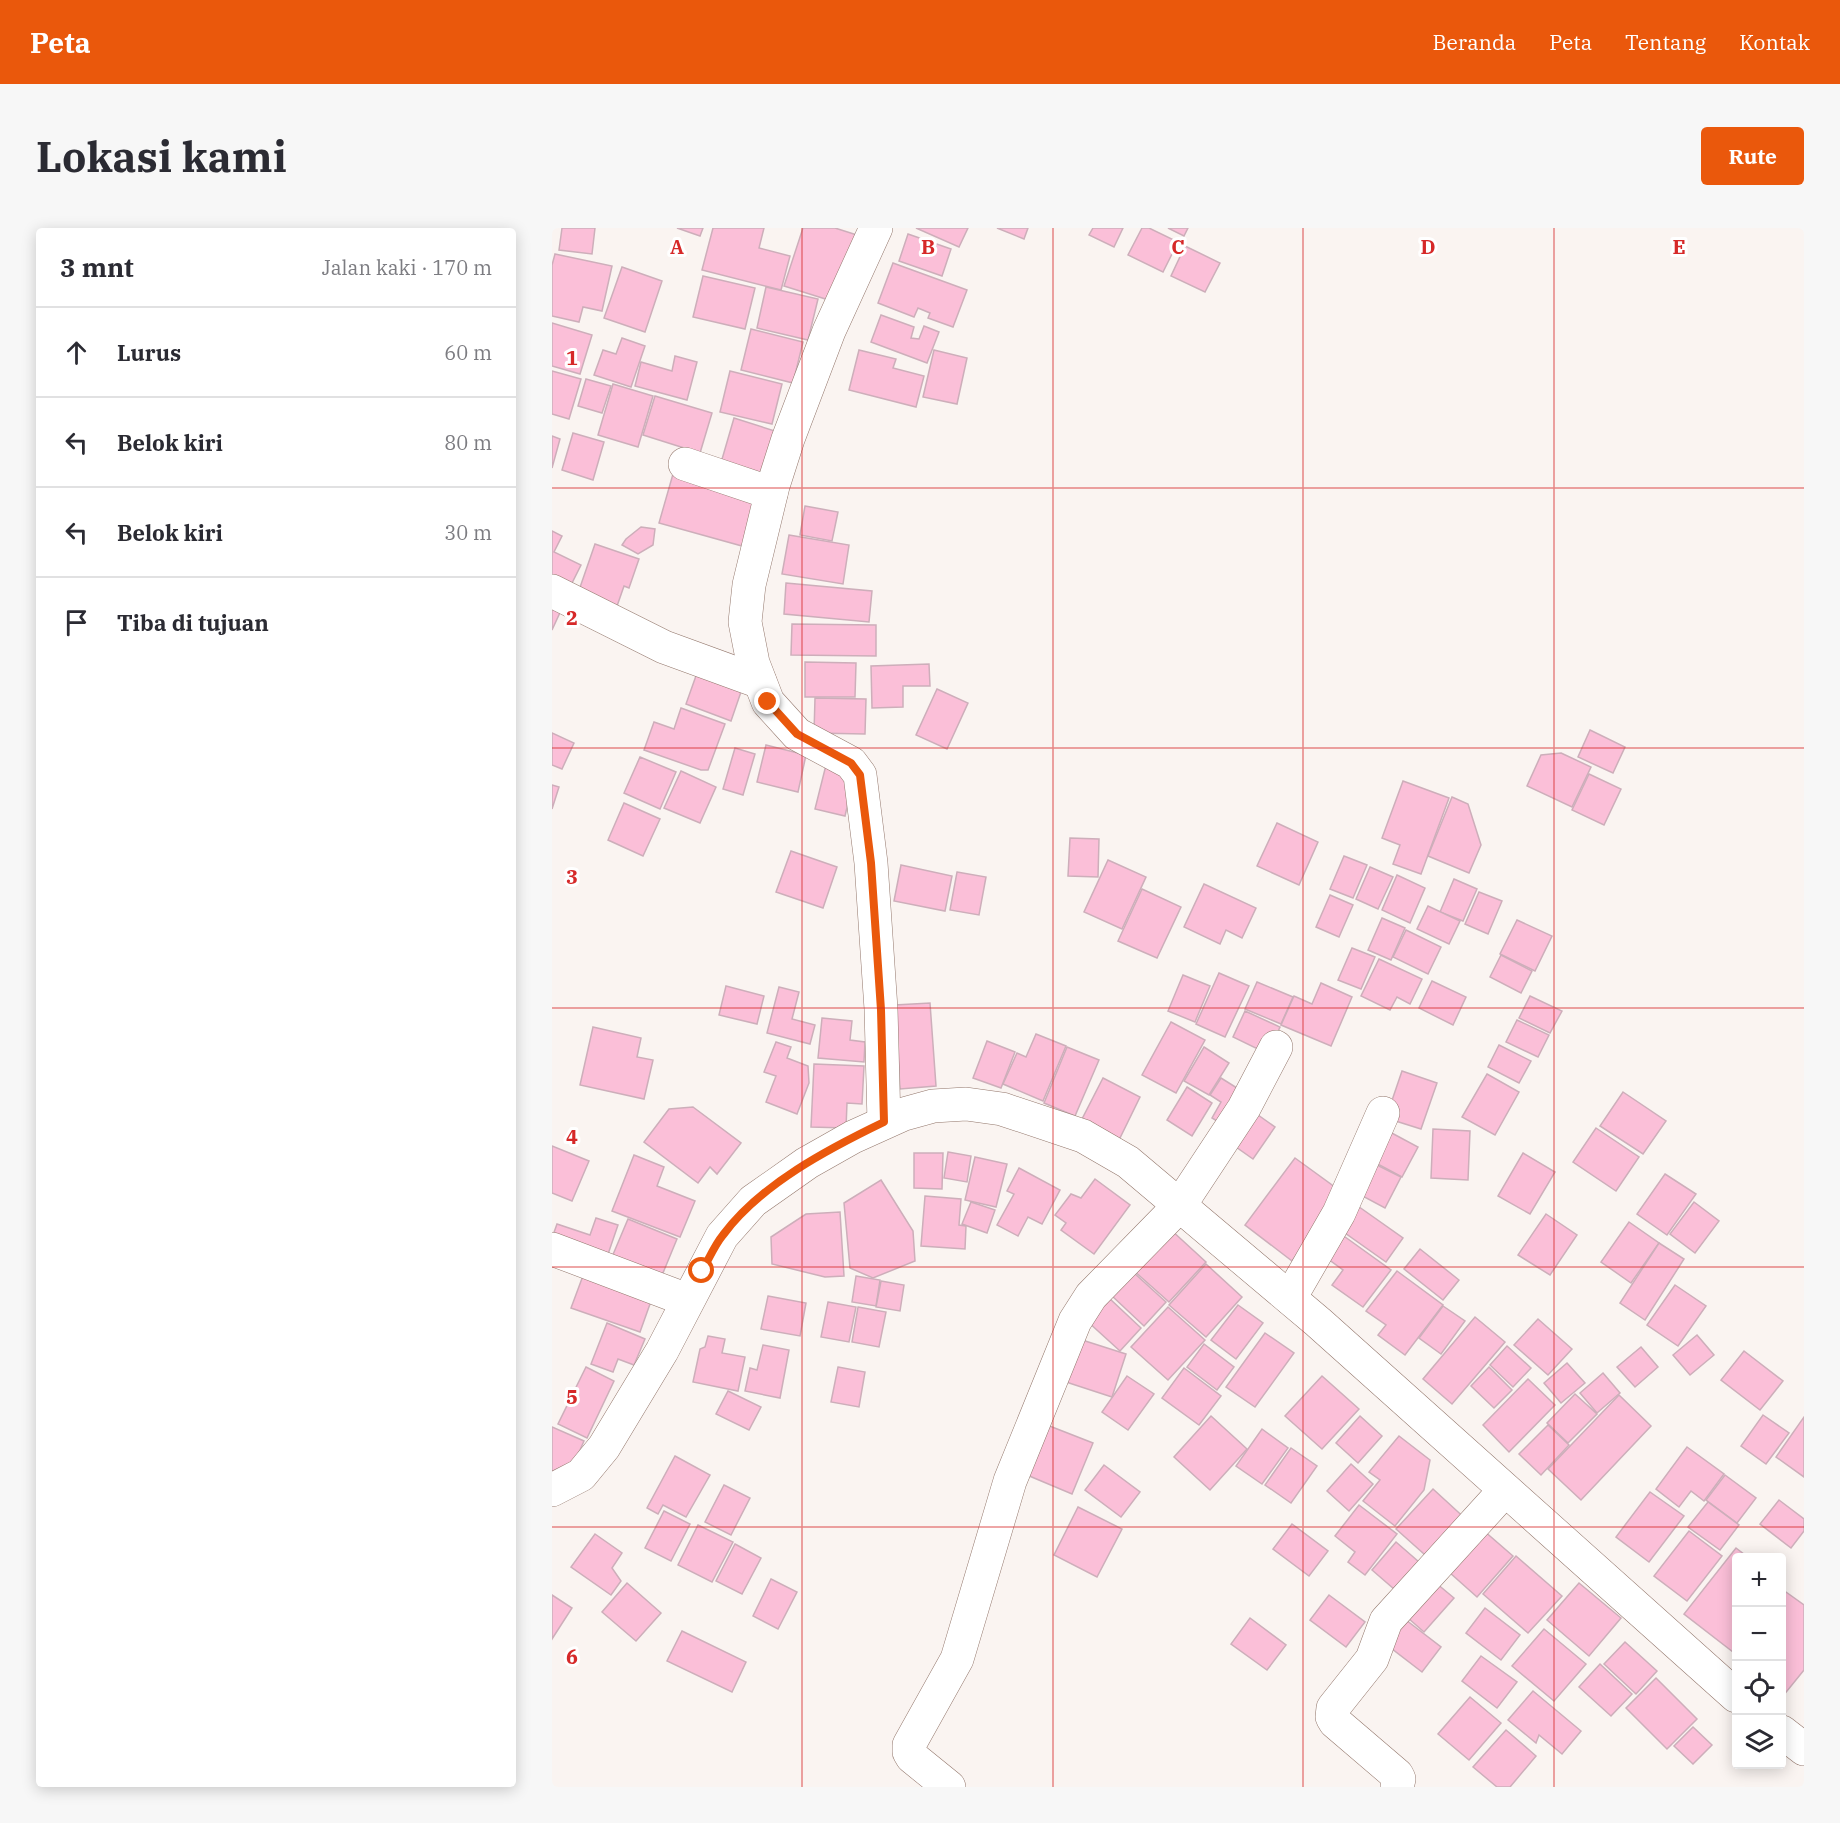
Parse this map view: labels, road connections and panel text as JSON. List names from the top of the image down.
{
  "page": {
    "header": "Peta",
    "nav": [
      "Beranda",
      "Peta",
      "Tentang",
      "Kontak"
    ],
    "buttons": "Rute",
    "title": "Lokasi kami",
    "heading": ["3 mnt", "Jalan kaki · 170 m"],
    "list": [
      ["Lurus", "60 m"],
      ["Belok kiri", "80 m"],
      ["Belok kiri", "30 m"],
      "Tiba di tujuan"
    ],
    "map_buttons": ["+", "−"]
  },
  "grid": {
    "columns": [
      "A",
      "B",
      "C",
      "D",
      "E"
    ],
    "rows": [
      "1",
      "2",
      "3",
      "4",
      "5",
      "6"
    ]
  }
}
